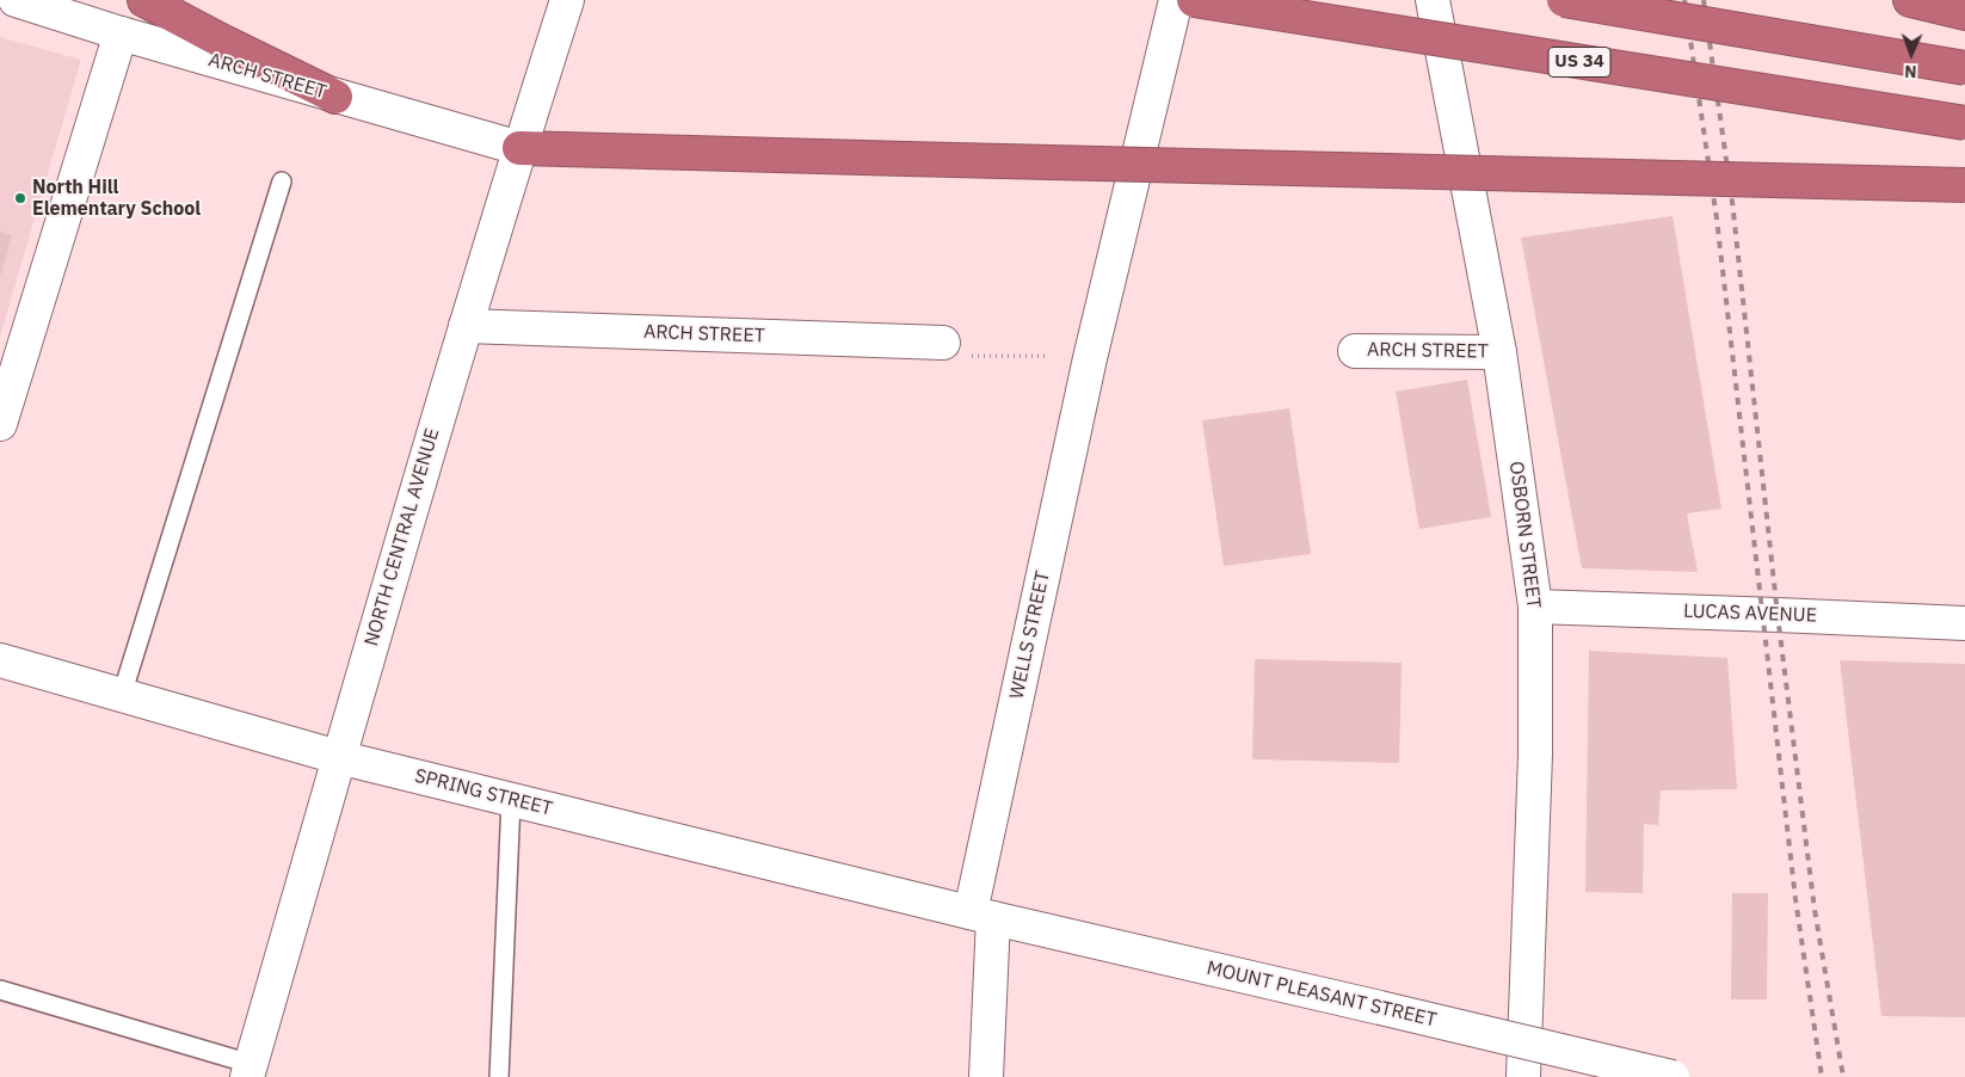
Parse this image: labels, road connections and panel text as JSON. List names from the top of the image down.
{
  "streets": {
    "highway": ["US 34"],
    "main road": [
      "ARCH STREET",
      "OSBORN STREET",
      "NORTH CENTRAL AVENUE",
      "LUCAS AVENUE",
      "WELLS STREET",
      "SPRING STREET",
      "MOUNT PLEASANT STREET"
    ]
  },
  "crossings": [
    ["ARCH STREET", "OSBORN STREET"],
    ["ARCH STREET", "NORTH CENTRAL AVENUE"],
    ["OSBORN STREET", "LUCAS AVENUE"],
    ["NORTH CENTRAL AVENUE", "SPRING STREET"],
    ["WELLS STREET", "SPRING STREET"],
    ["WELLS STREET", "MOUNT PLEASANT STREET"],
    ["SPRING STREET", "MOUNT PLEASANT STREET"]
  ],
  "places": ["North Hill Elementary School"],
  "north": "bottom"
}
